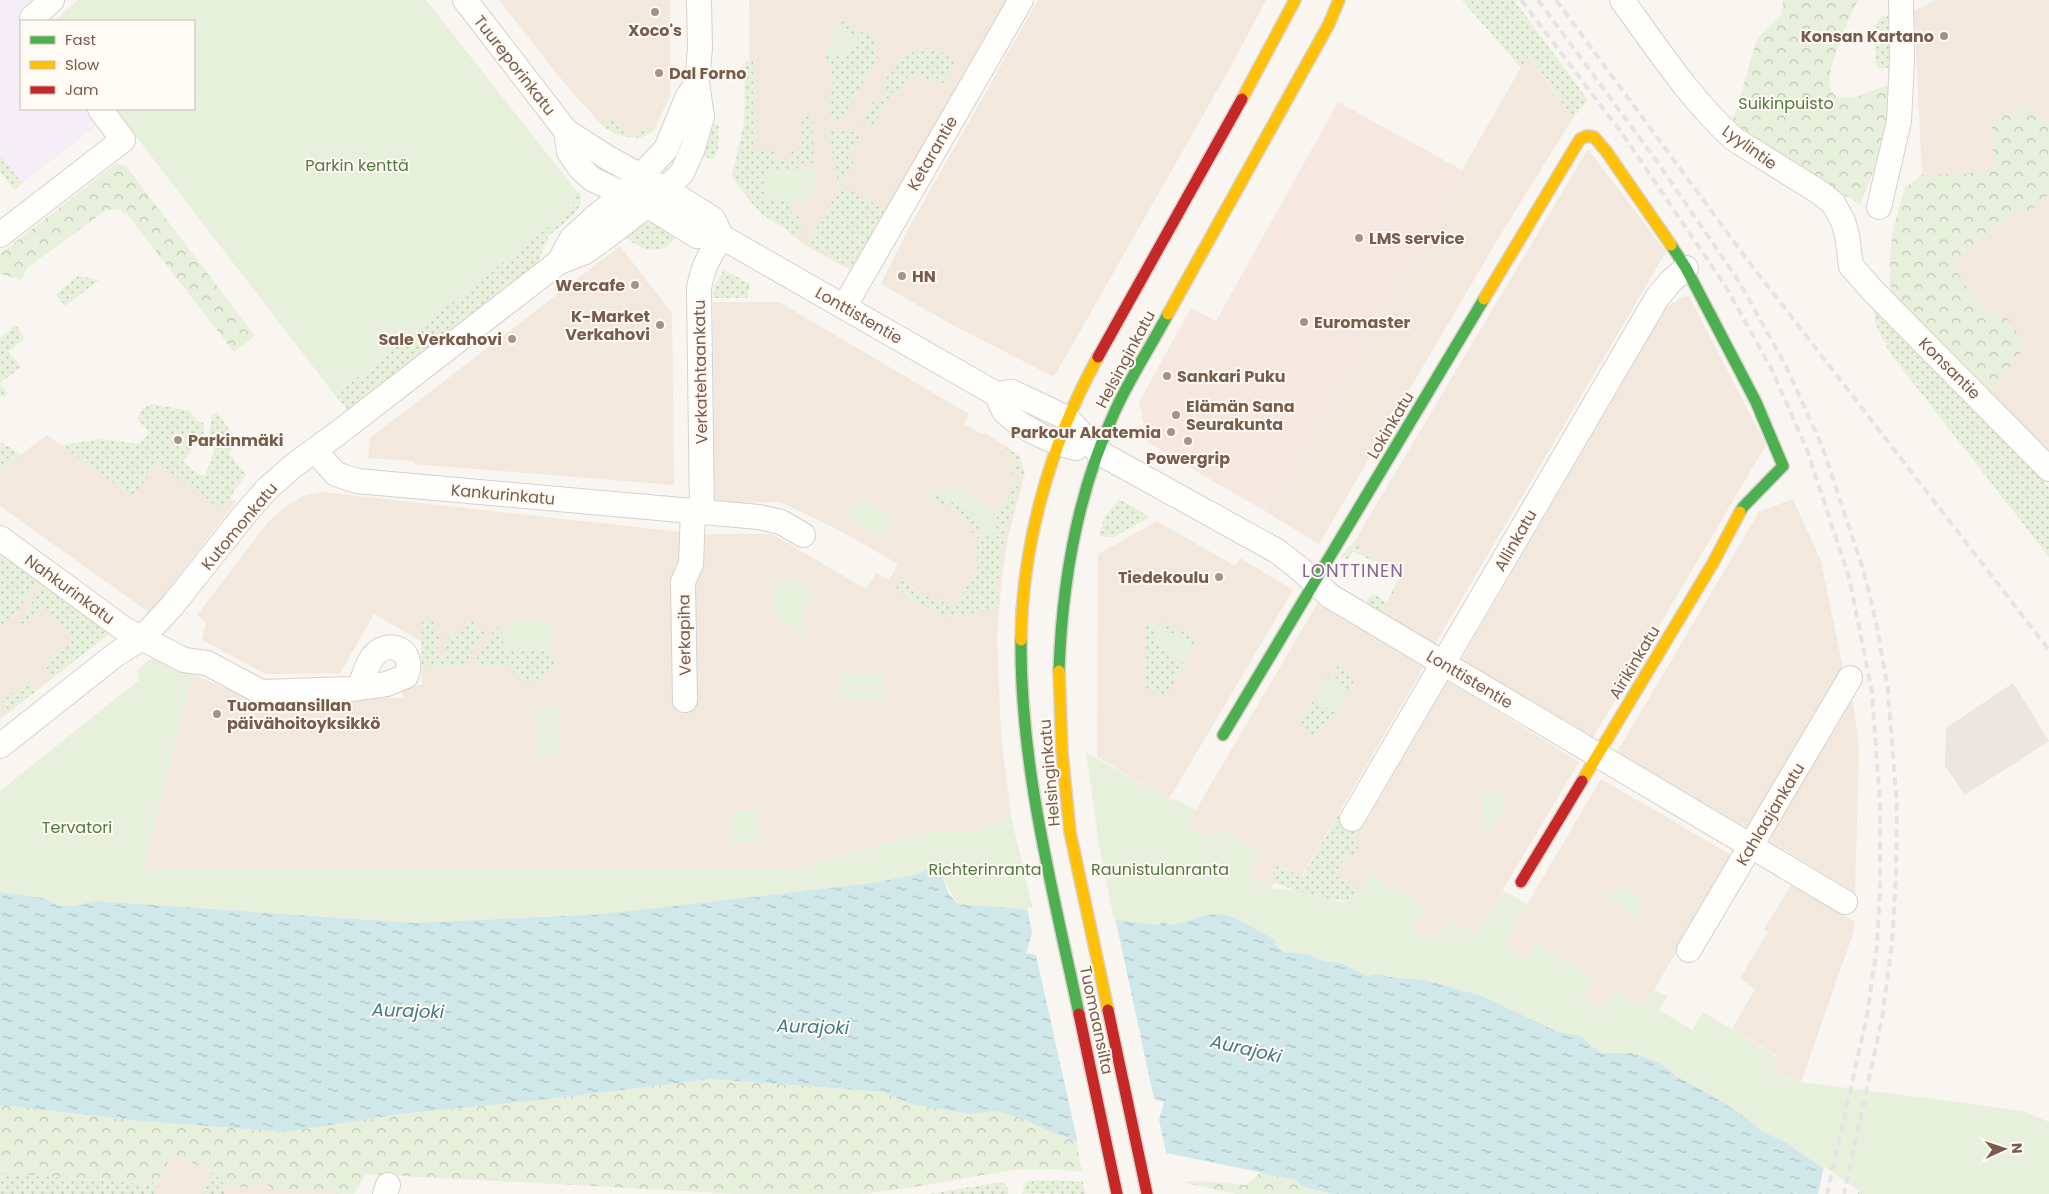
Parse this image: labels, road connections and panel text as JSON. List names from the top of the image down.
{
  "streets": {
    "main road": [
      "Helsinginkatu",
      "Lokinkatu",
      "Airikinkatu",
      "Tuomaansilta"
    ],
    "street": [
      "Tuureporinkatu",
      "Lyylintie",
      "Ketarantie",
      "Lonttistentie",
      "Konsantie",
      "Verkatehtaankatu",
      "Kankurinkatu",
      "Kutomonkatu",
      "Allinkatu",
      "Nahkurinkatu",
      "Verkapiha",
      "Kahlaajankatu"
    ]
  },
  "crossings": [
    ["Tuureporinkatu", "Lonttistentie"],
    ["Tuureporinkatu", "Kutomonkatu"],
    ["Lyylintie", "Konsantie"],
    ["Ketarantie", "Lonttistentie"],
    ["Lonttistentie", "Helsinginkatu"],
    ["Lonttistentie", "Verkatehtaankatu"],
    ["Lonttistentie", "Lokinkatu"],
    ["Lonttistentie", "Kutomonkatu"],
    ["Lonttistentie", "Allinkatu"],
    ["Lonttistentie", "Airikinkatu"],
    ["Lonttistentie", "Kahlaajankatu"],
    ["Helsinginkatu", "Tuomaansilta"],
    ["Verkatehtaankatu", "Kankurinkatu"],
    ["Verkatehtaankatu", "Verkapiha"],
    ["Lokinkatu", "Allinkatu"],
    ["Lokinkatu", "Airikinkatu"],
    ["Kankurinkatu", "Kutomonkatu"],
    ["Kankurinkatu", "Verkapiha"],
    ["Kutomonkatu", "Nahkurinkatu"],
    ["Allinkatu", "Airikinkatu"]
  ],
  "districts": ["LONTTINEN"],
  "water": ["Aurajoki"],
  "parks": [
    "Suikinpuisto",
    "Parkin kenttä",
    "Tervatori",
    "Richterinranta",
    "Raunistulanranta"
  ],
  "places": [
    "Xoco's",
    "Konsan Kartano",
    "Dal Forno",
    "LMS service",
    "HN",
    "Wercafe",
    "Euromaster",
    "K-Market Verkahovi",
    "Sale Verkahovi",
    "Sankari Puku",
    "Elämän Sana Seurakunta",
    "Parkour Akatemia",
    "Parkinmäki",
    "Powergrip",
    "Tiedekoulu",
    "Tuomaansillan päivähoitoyksikkö"
  ],
  "legend": ["Fast", "Slow", "Jam"],
  "north": "right"
}
